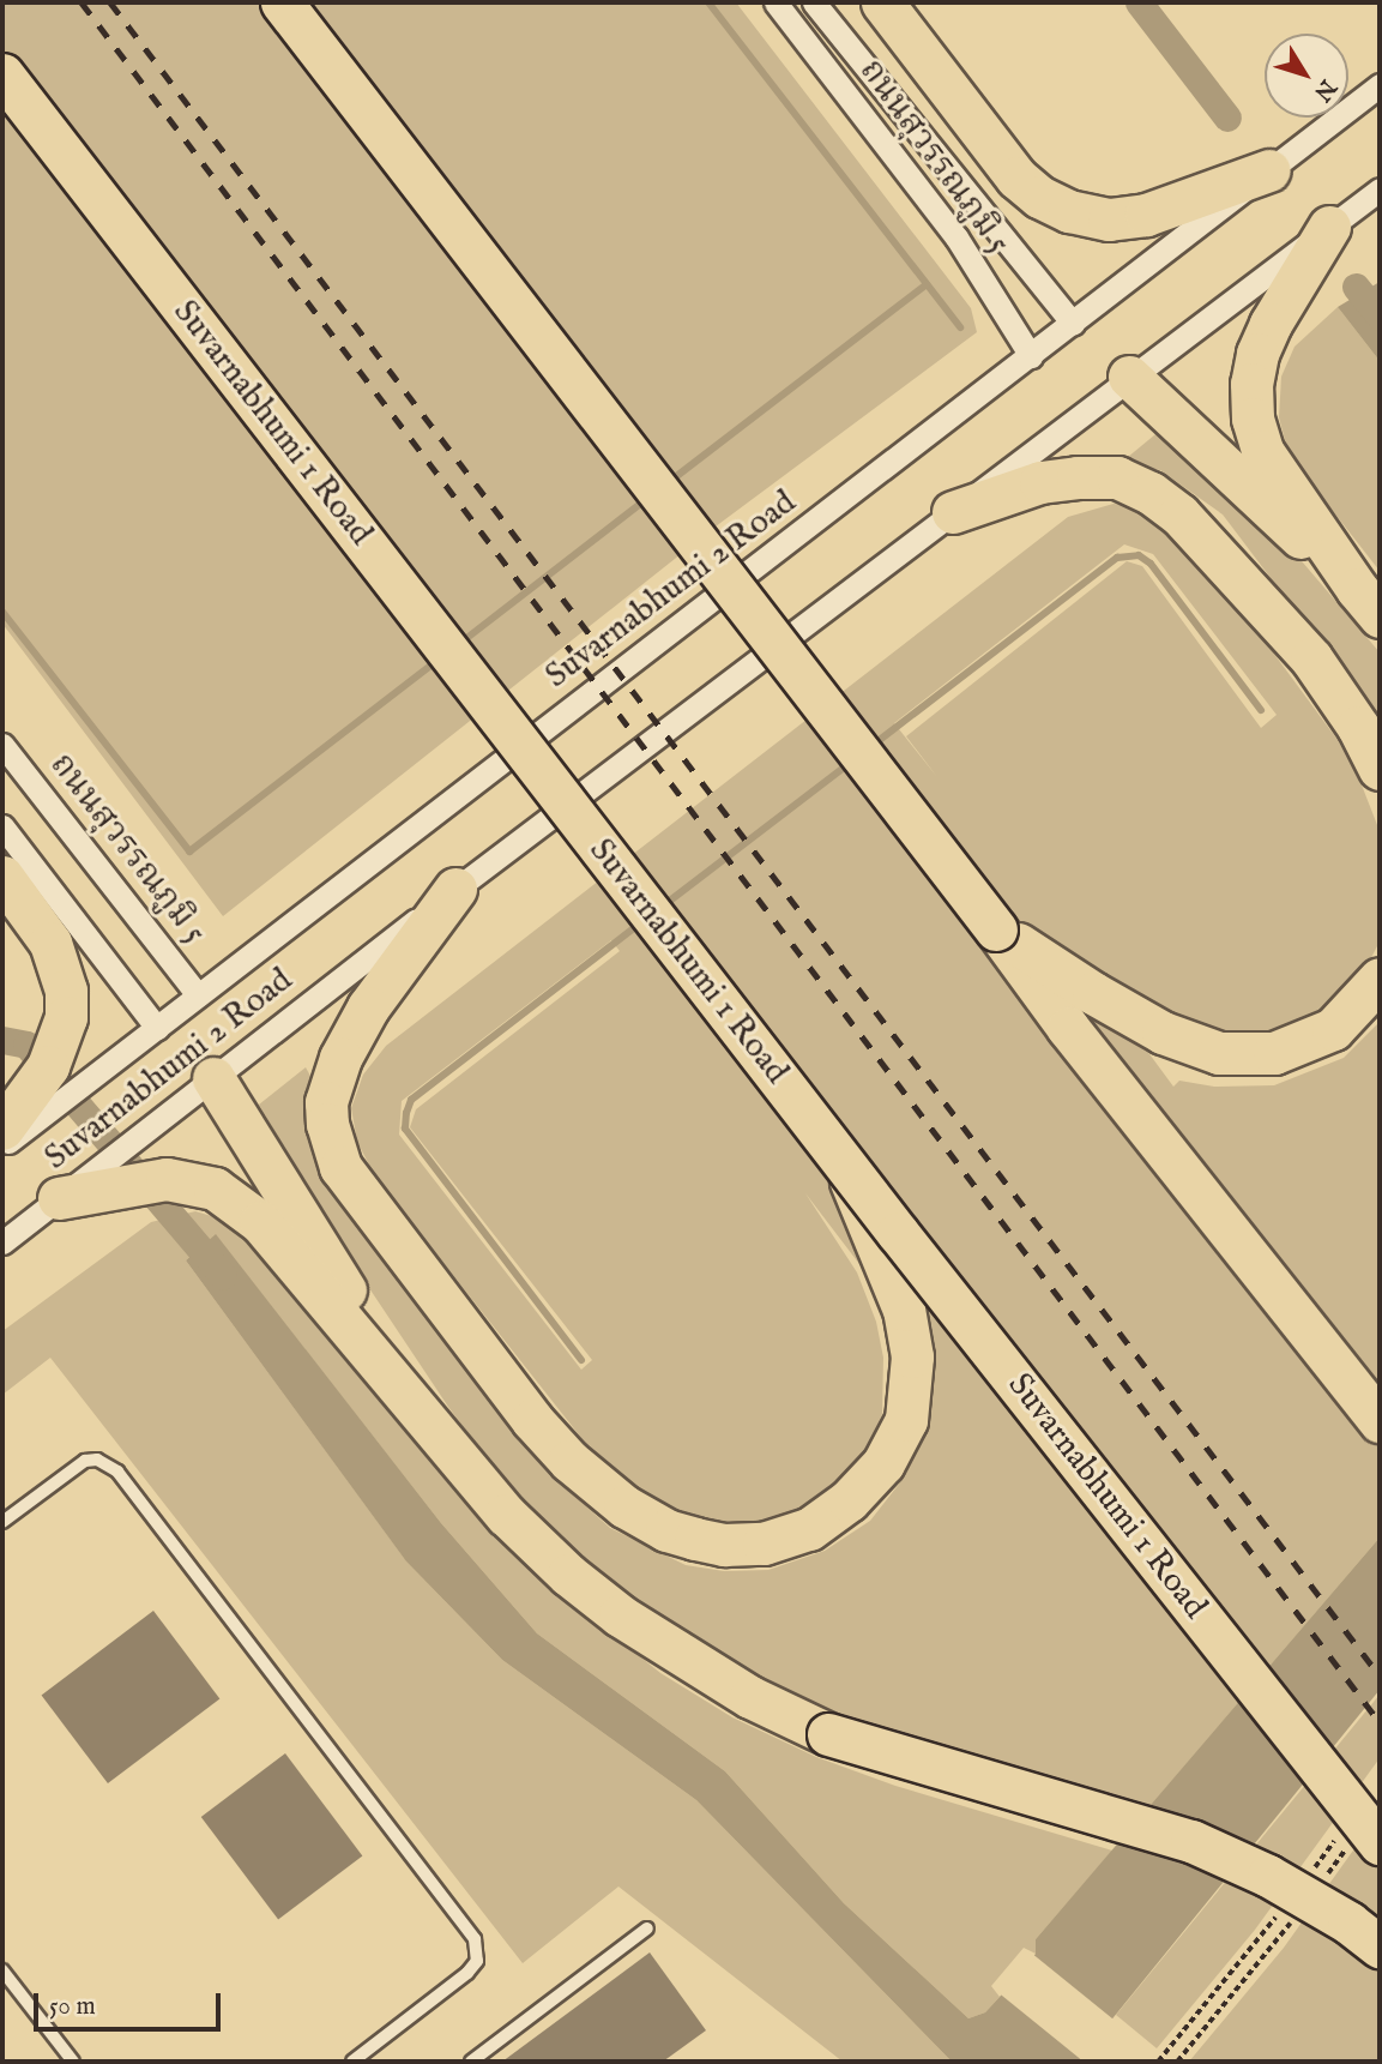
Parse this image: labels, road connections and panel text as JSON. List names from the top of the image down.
{
  "streets": {
    "highway": ["Suvarnabhumi 1 Road"],
    "street": ["ถนนสุวรรณภูมิ 5", "Suvarnabhumi 2 Road"]
  },
  "crossings": [
    ["ถนนสุวรรณภูมิ 5", "Suvarnabhumi 2 Road"]
  ],
  "scale_bar": "50 m",
  "north": "bottom right"
}
